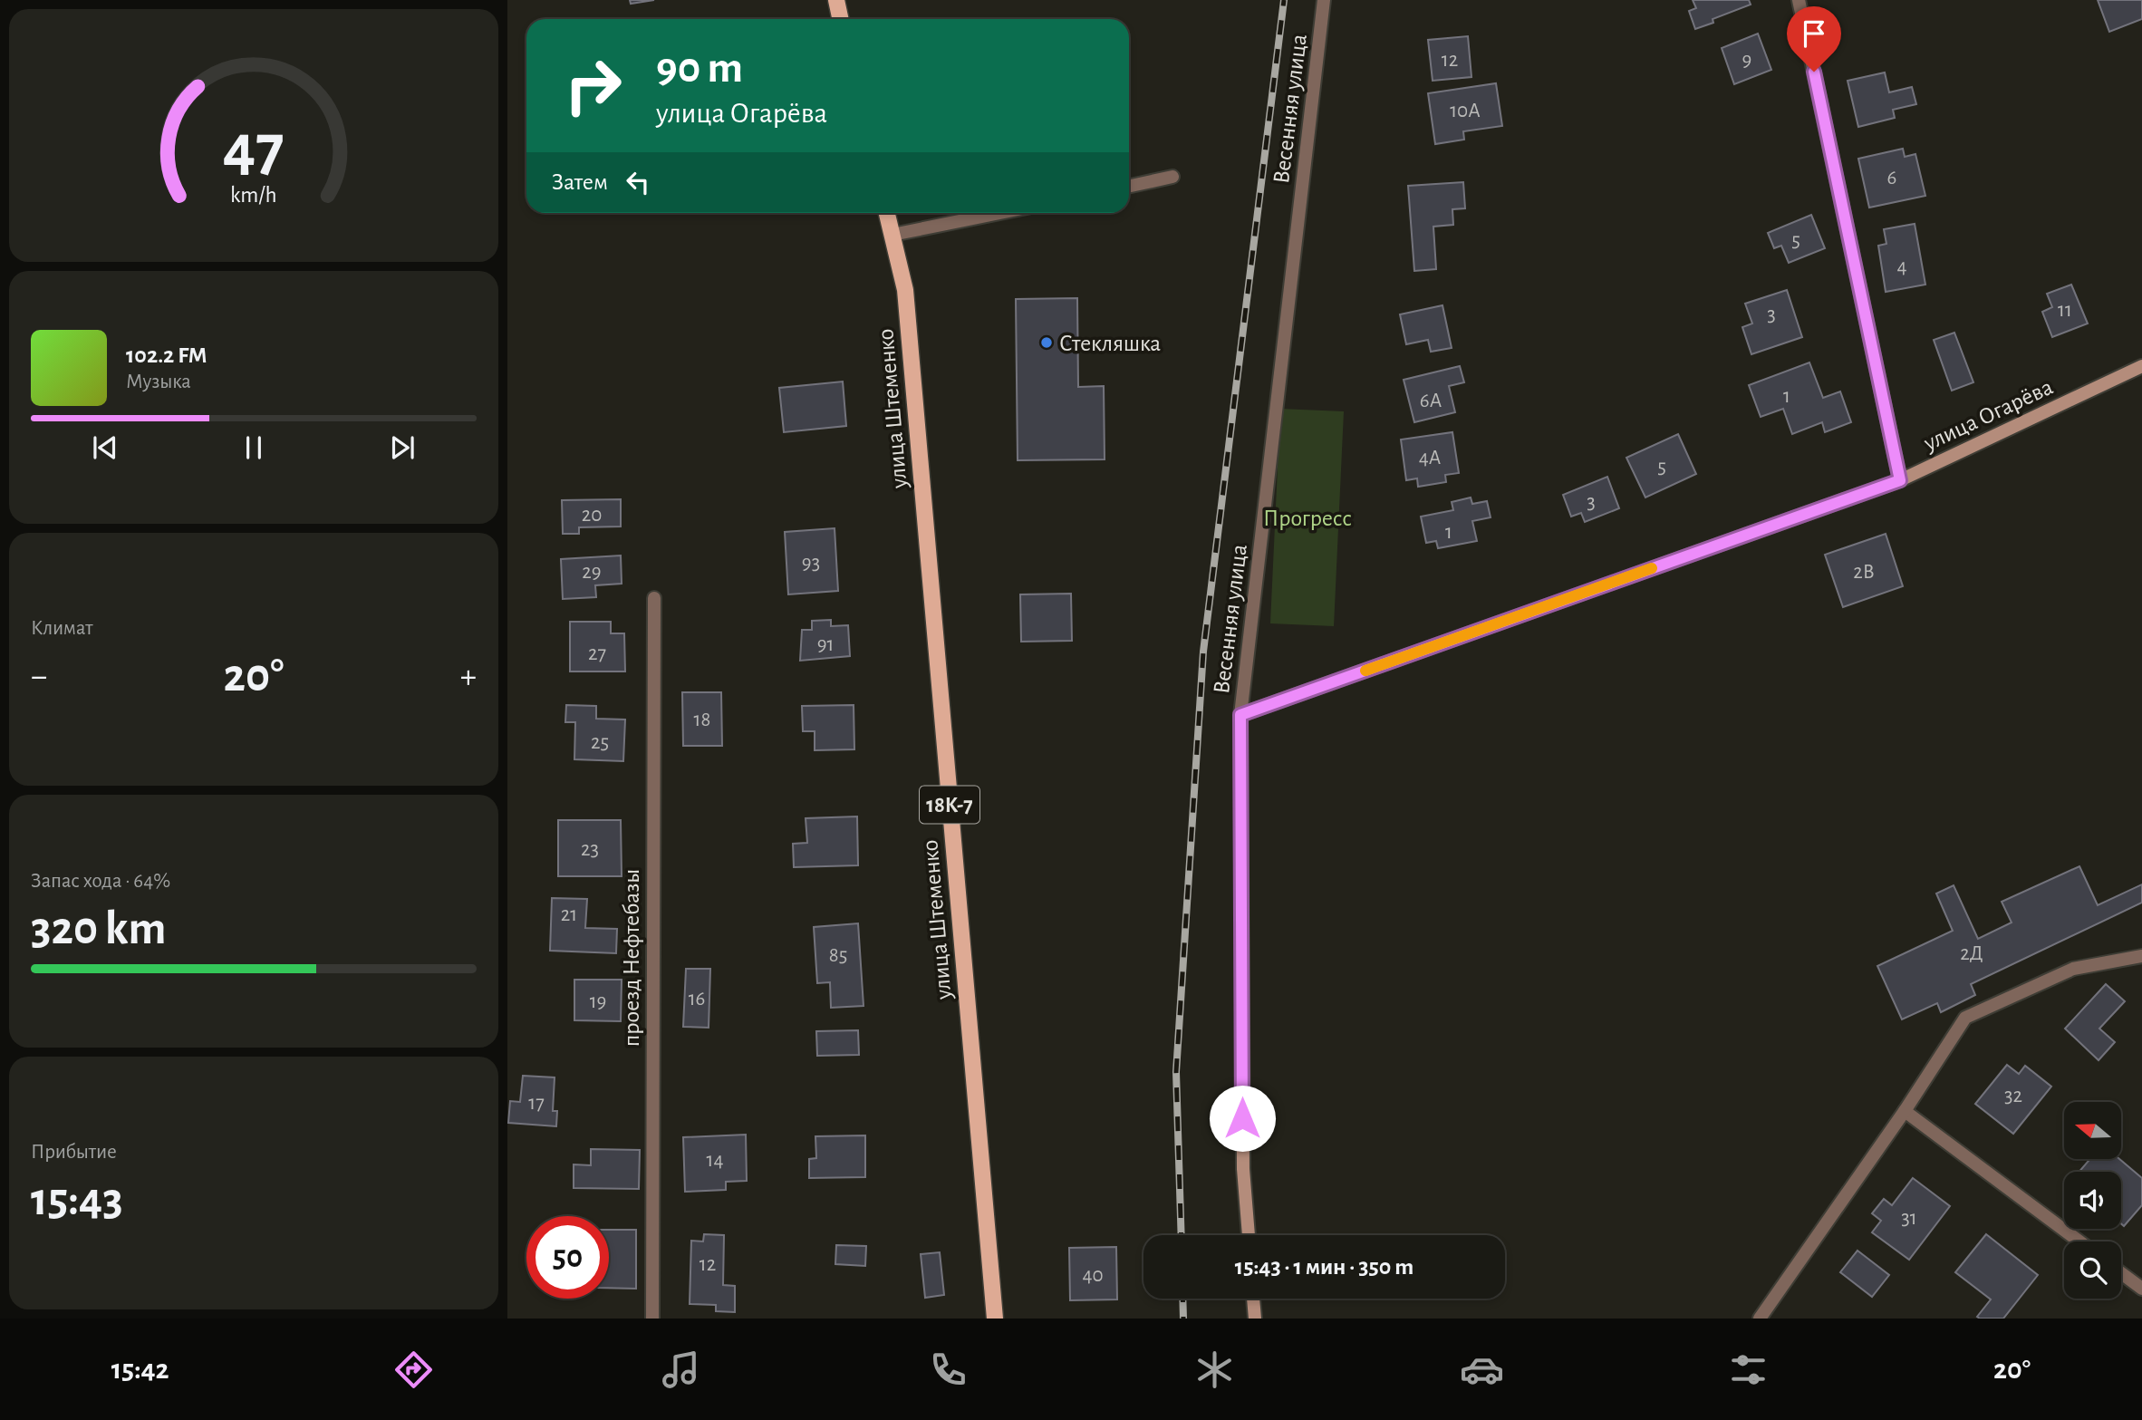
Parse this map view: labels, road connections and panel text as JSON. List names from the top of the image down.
{
  "streets": {
    "main road": [
      "Весенняя улица",
      "улица Штеменко",
      "улица Огарёва",
      "18К-7"
    ],
    "street": ["проезд Нефтебазы"]
  },
  "crossings": [
    ["Весенняя улица", "улица Огарёва"],
    ["улица Штеменко", "18К-7"]
  ],
  "parks": ["Прогресс"],
  "places": ["Стекляшка"],
  "house_numbers": [
    "12",
    "9",
    "10А",
    "6",
    "5",
    "4",
    "11",
    "3",
    "1",
    "6А",
    "4А",
    "5",
    "3",
    "20",
    "1",
    "93",
    "29",
    "2В",
    "91",
    "27",
    "18",
    "25",
    "23",
    "21",
    "2Д",
    "85",
    "16",
    "19",
    "32",
    "17",
    "14",
    "31",
    "12",
    "40"
  ],
  "north": "left",
  "page": {
    "turn": ["90 m", "улица Огарёва"],
    "then": "Затем",
    "song": ["102.2 FM", "Музыка"],
    "tile": [
      "Климат",
      ["Запас хода · 64%", "320 km"],
      ["Прибытие", "15:43"]
    ],
    "heat": ["−", "20°", "+"],
    "limit": "50",
    "trip": "15:43 · 1 мин · 350 m",
    "tabs": ["15:42", "20°"],
    "gauge": ["47", "km/h"]
  }
}
